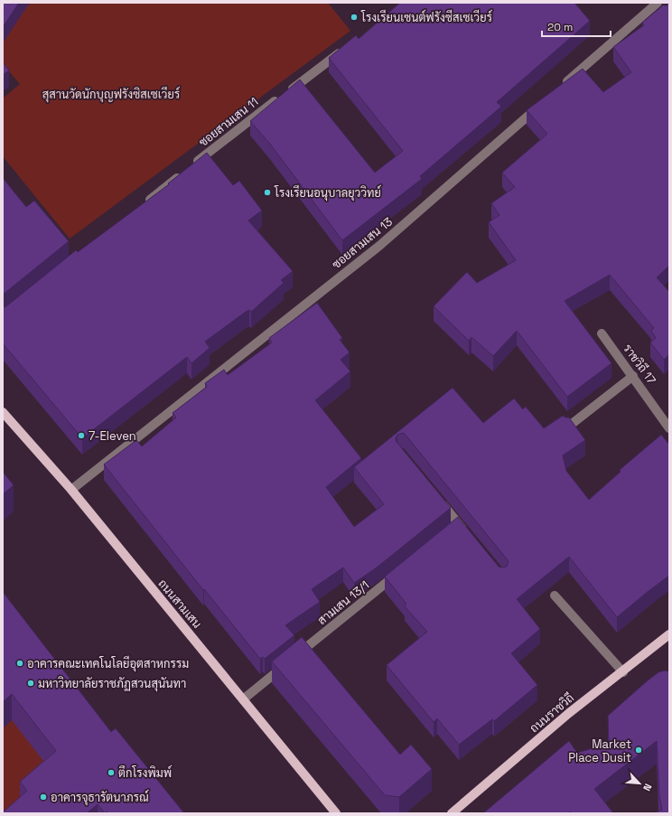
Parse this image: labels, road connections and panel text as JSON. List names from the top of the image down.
{
  "streets": {
    "main road": ["ถนนสามเสน", "ถนนราชวิถี"],
    "street": [
      "ซอยสามเสน 11",
      "ซอยสามเสน 13",
      "ราชวิถี 17",
      "สามเสน 13/1"
    ]
  },
  "crossings": [
    ["ซอยสามเสน 13", "ถนนสามเสน"],
    ["สามเสน 13/1", "ถนนสามเสน"]
  ],
  "parks": ["สุสานวัดนักบุญฟรังซิสเซเวียร์"],
  "places": [
    "โรงเรียนเซนต์ฟรังซีสเซเวียร์",
    "โรงเรียนอนุบาลยุววิทย์",
    "7-Eleven",
    "อาคารคณะเทคโนโลยีอุตสาหกรรม",
    "มหาวิทยาลัยราชภัฏสวนสุนันทา",
    "Market Place Dusit",
    "ตึกโรงพิมพ์",
    "อาคารจุธารัตนาภรณ์"
  ],
  "scale_bar": "20 m",
  "north": "bottom right"
}
